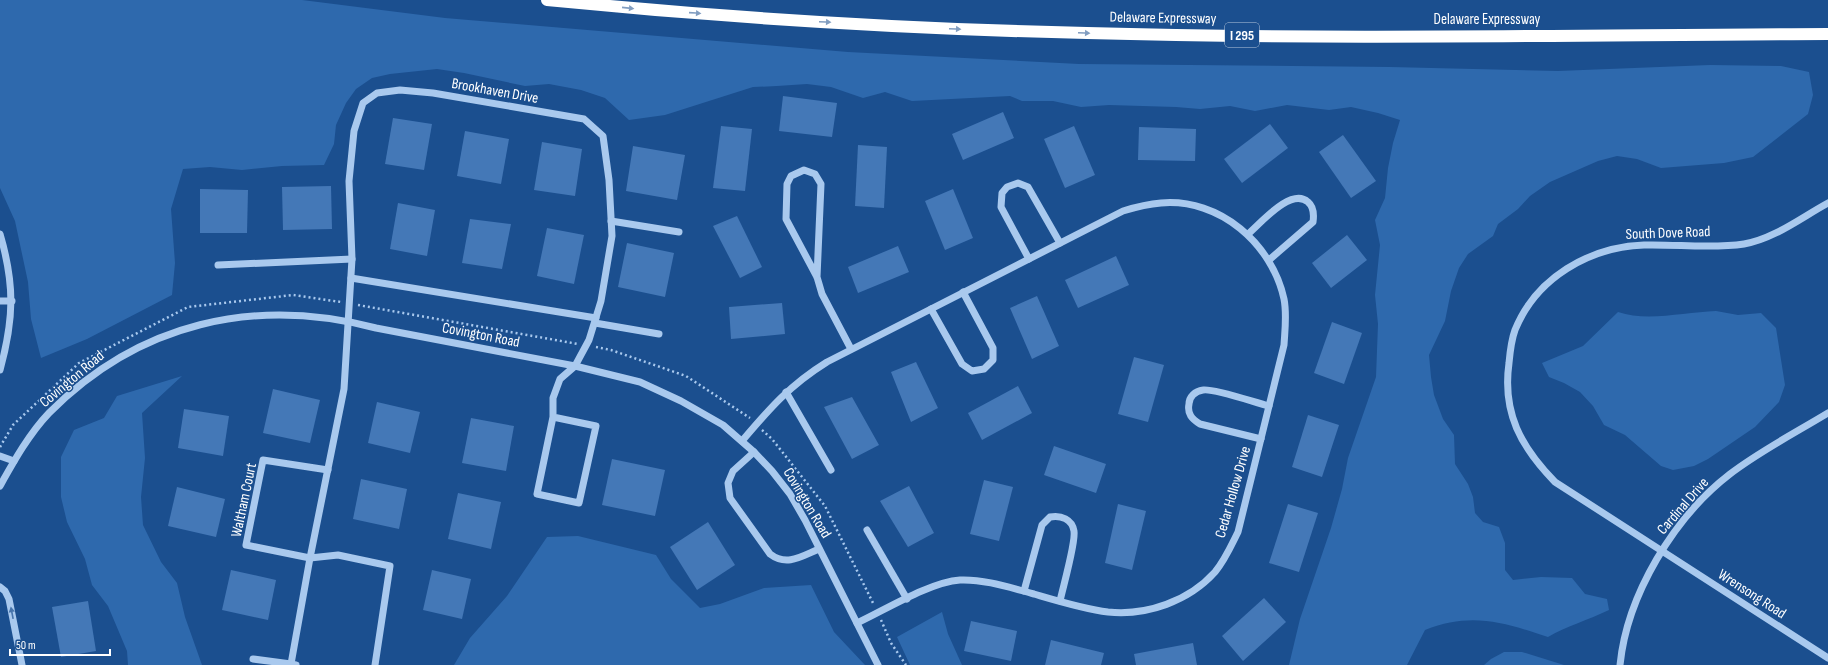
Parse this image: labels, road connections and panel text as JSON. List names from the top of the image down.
{
  "streets": {
    "highway": ["Delaware Expressway", "I 295"],
    "street": [
      "Brookhaven Drive",
      "South Dove Road",
      "Covington Road",
      "Cedar Hollow Drive",
      "Waltham Court",
      "Cardinal Drive",
      "Wrensong Road"
    ]
  },
  "crossings": [
    ["Brookhaven Drive", "Covington Road"],
    ["South Dove Road", "Cardinal Drive"],
    ["South Dove Road", "Wrensong Road"],
    ["Covington Road", "Cedar Hollow Drive"],
    ["Cardinal Drive", "Wrensong Road"]
  ],
  "one_way": ["Delaware Expressway"],
  "scale_bar": "50 m"
}
